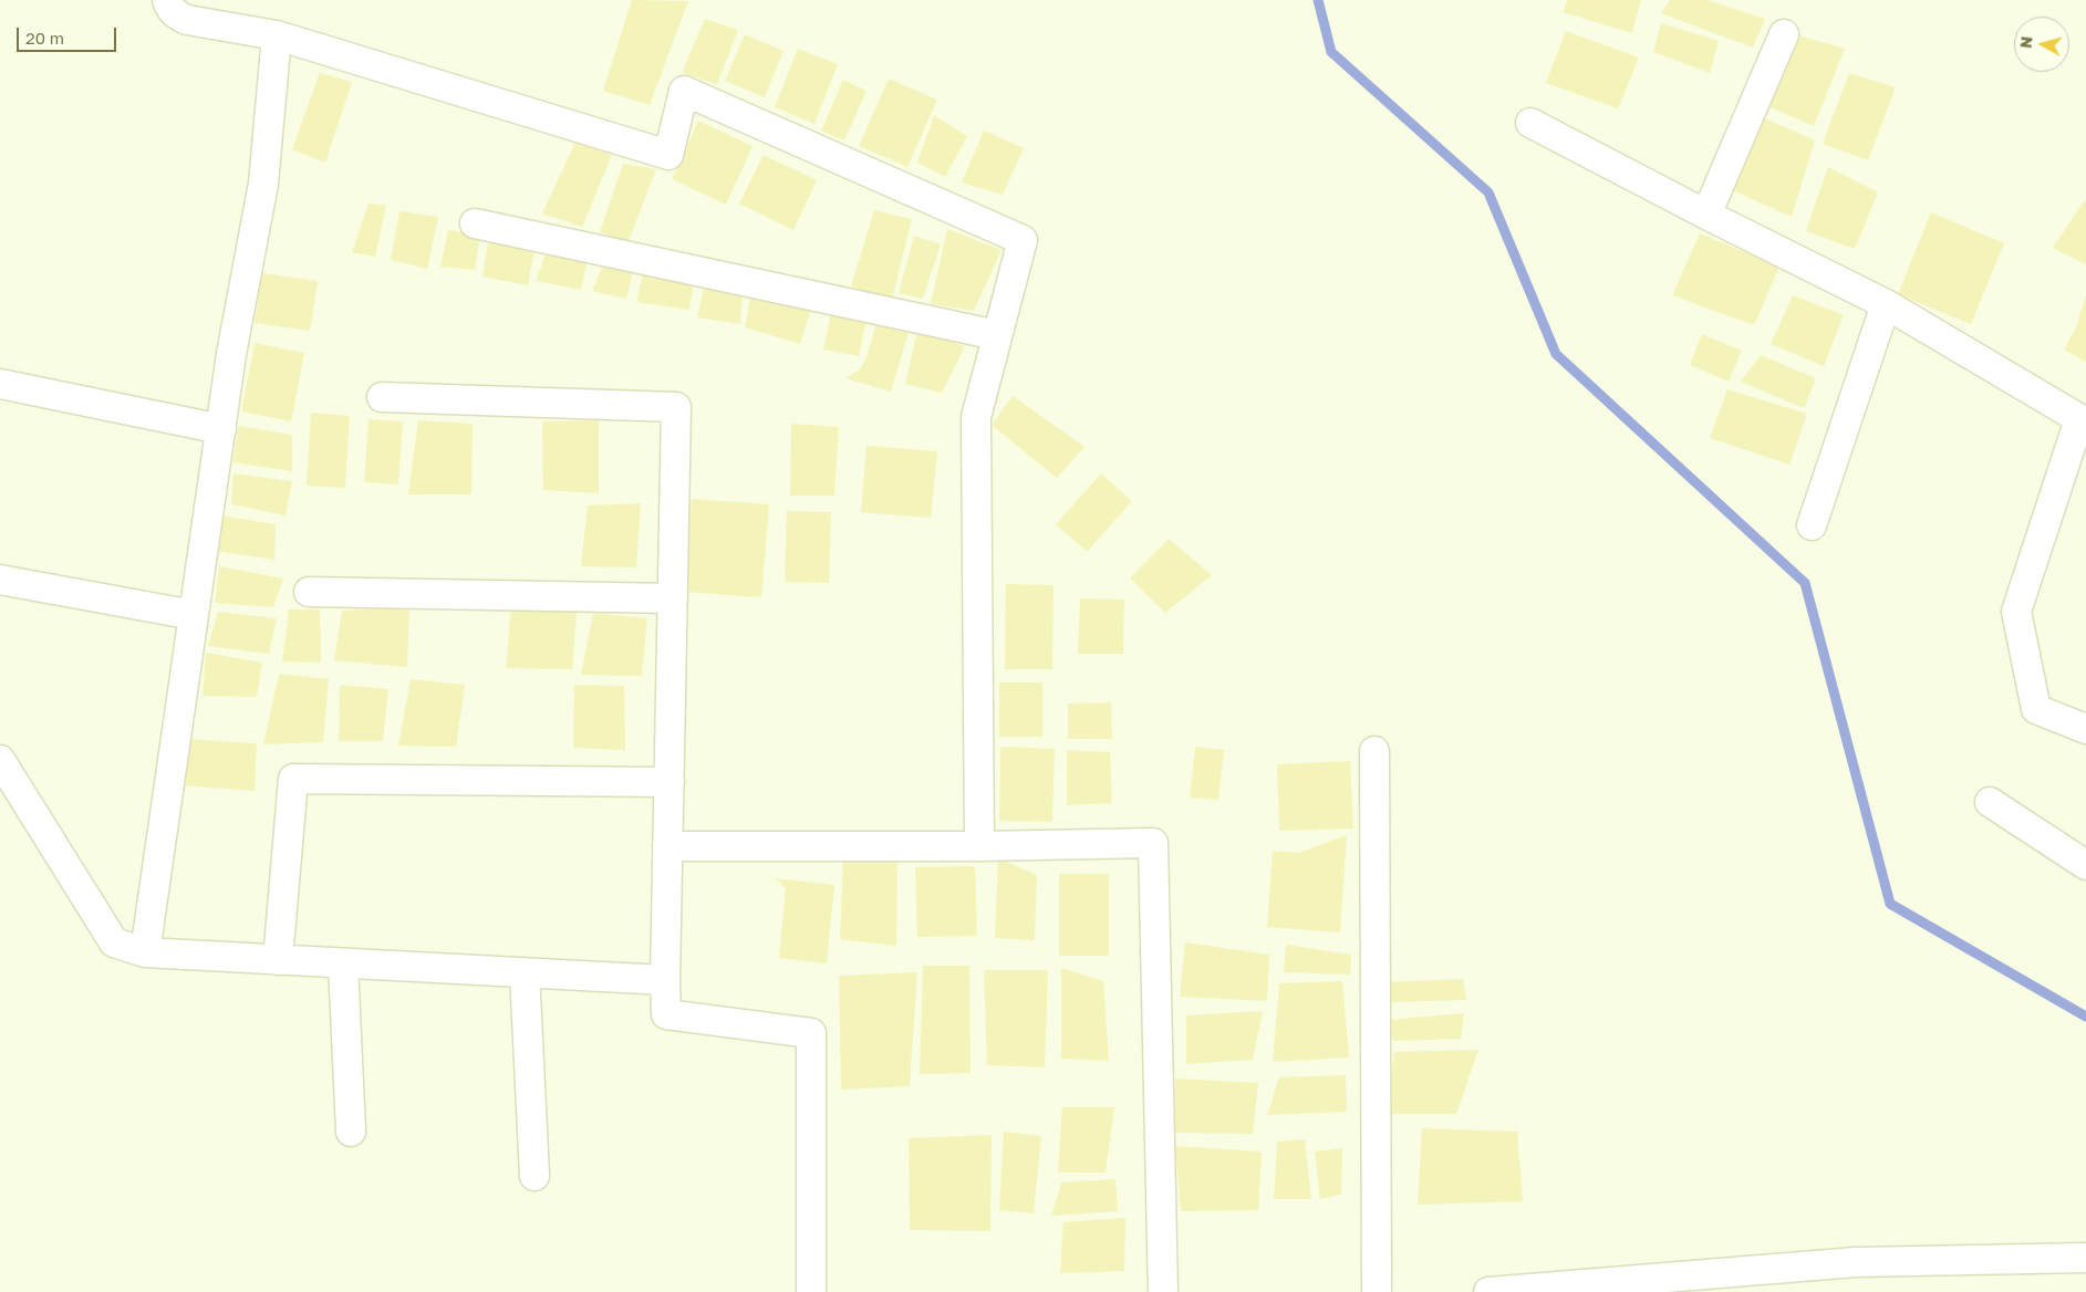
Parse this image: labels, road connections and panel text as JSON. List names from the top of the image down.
{
  "scale_bar": "20 m",
  "north": "left"
}
